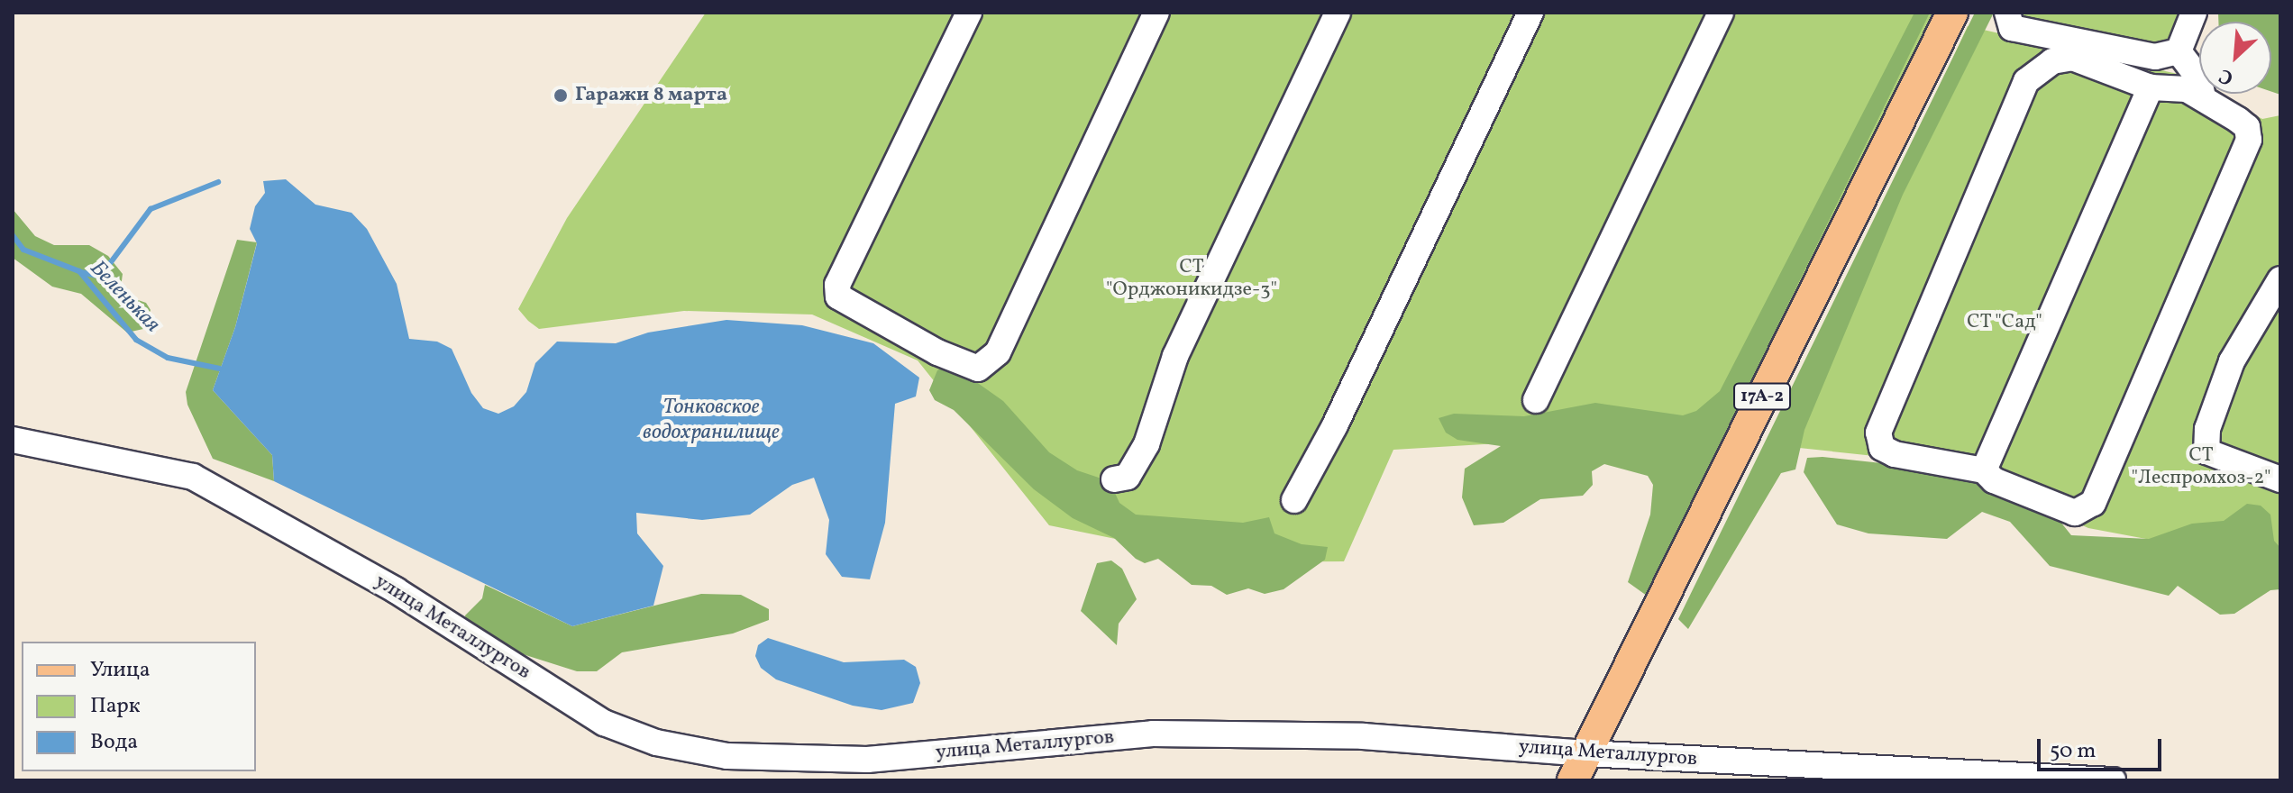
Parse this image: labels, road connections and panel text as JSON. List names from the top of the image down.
{
  "streets": {
    "main road": ["17А-2"],
    "street": ["улица Металлургов"]
  },
  "crossings": [
    ["17А-2", "улица Металлургов"]
  ],
  "water": ["Беленькая", "Тонковское водохранилище"],
  "parks": ["СТ \"Орджоникидзе-3\"", "СТ \"Сад\"", "СТ \"Леспромхоз-2\""],
  "places": ["Гаражи 8 марта"],
  "legend": ["Улица", "Парк", "Вода"],
  "scale_bar": "50 m",
  "north": "bottom left"
}
